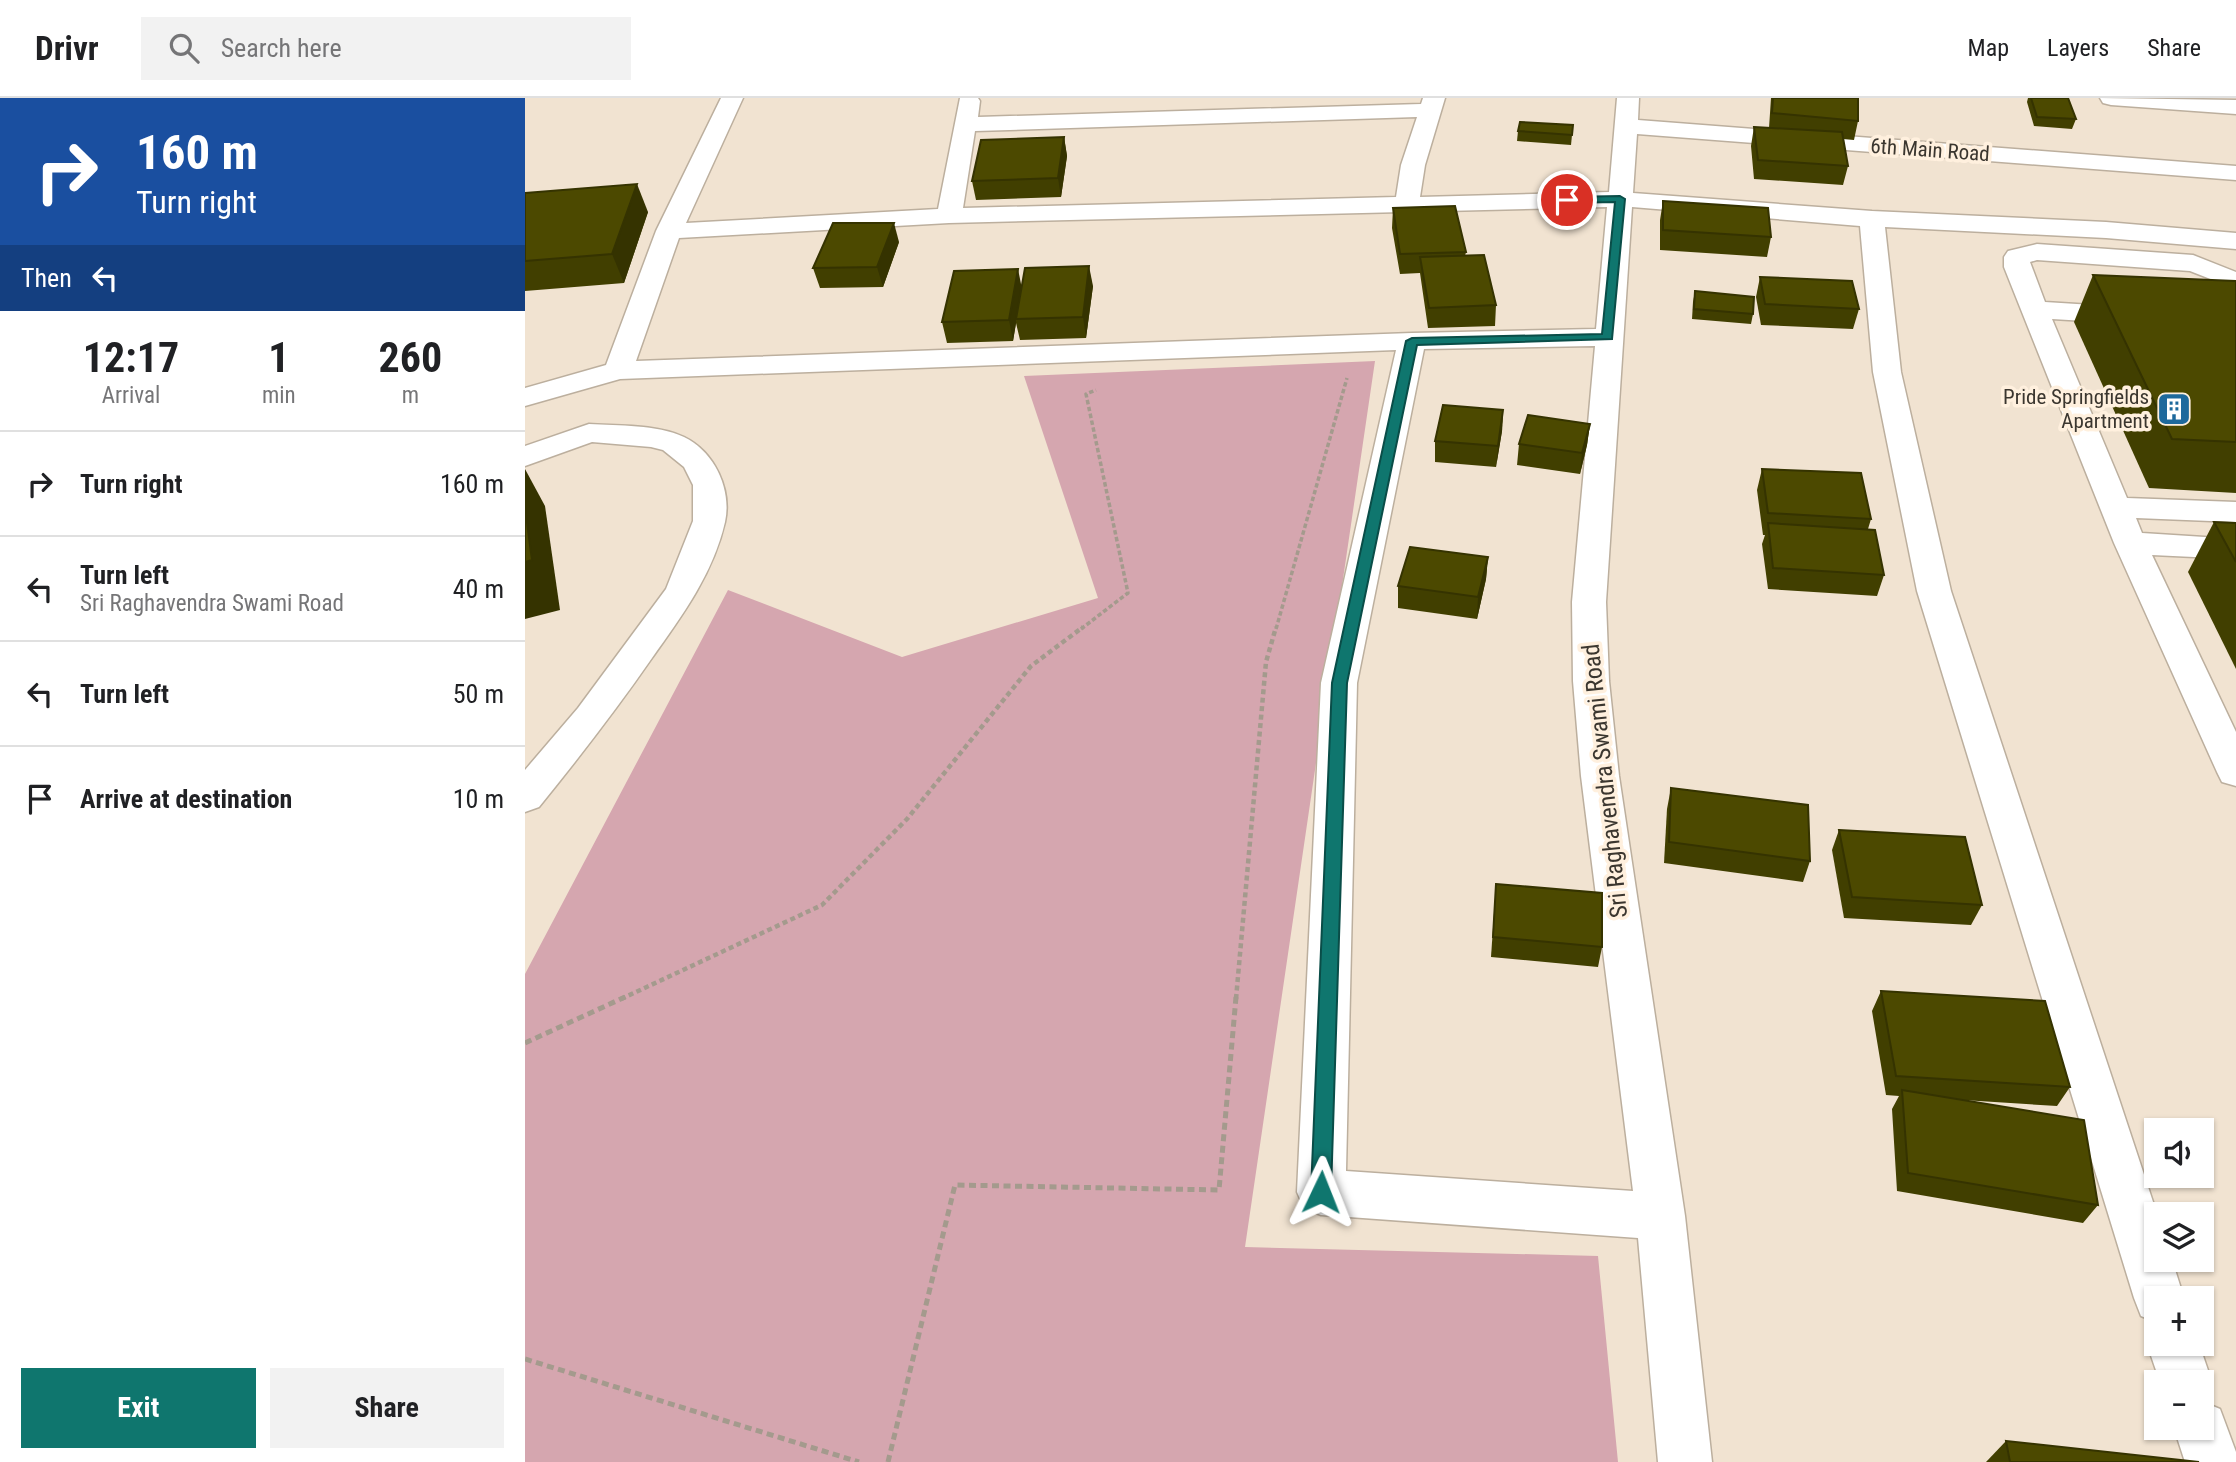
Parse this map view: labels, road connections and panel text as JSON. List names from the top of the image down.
{
  "streets": {
    "street": ["6th Main Road", "Sri Raghavendra Swami Road"]
  },
  "crossings": [
    ["6th Main Road", "Sri Raghavendra Swami Road"]
  ],
  "places": {
    "building": ["Pride Springfields Apartment"]
  },
  "page": {
    "header": "Drivr",
    "search": "Search here",
    "nav": ["Map", "Layers", "Share"],
    "turn": ["160 m", "Turn right"],
    "then": "Then",
    "eta": [
      "12:17",
      "Arrival",
      "1",
      "min",
      "260",
      "m"
    ],
    "list": [
      {
        "name": "Turn right",
        "value": "160 m"
      },
      {
        "name": "Turn left",
        "note": "Sri Raghavendra Swami Road",
        "value": "40 m"
      },
      {
        "name": "Turn left",
        "value": "50 m"
      },
      {
        "name": "Arrive at destination",
        "value": "10 m"
      }
    ],
    "map_buttons": ["+", "−"],
    "buttons": ["Exit", "Share"]
  }
}
